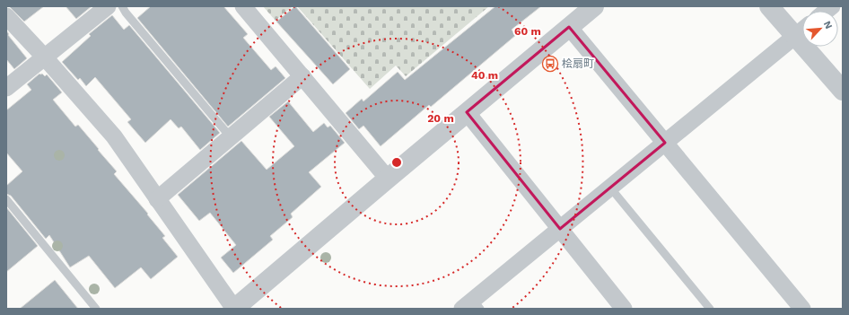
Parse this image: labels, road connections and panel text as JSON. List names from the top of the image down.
{
  "places": {
    "bus stop": ["桧扇町"]
  },
  "north": "top right",
  "rings": ["60 m", "40 m", "20 m"]
}
